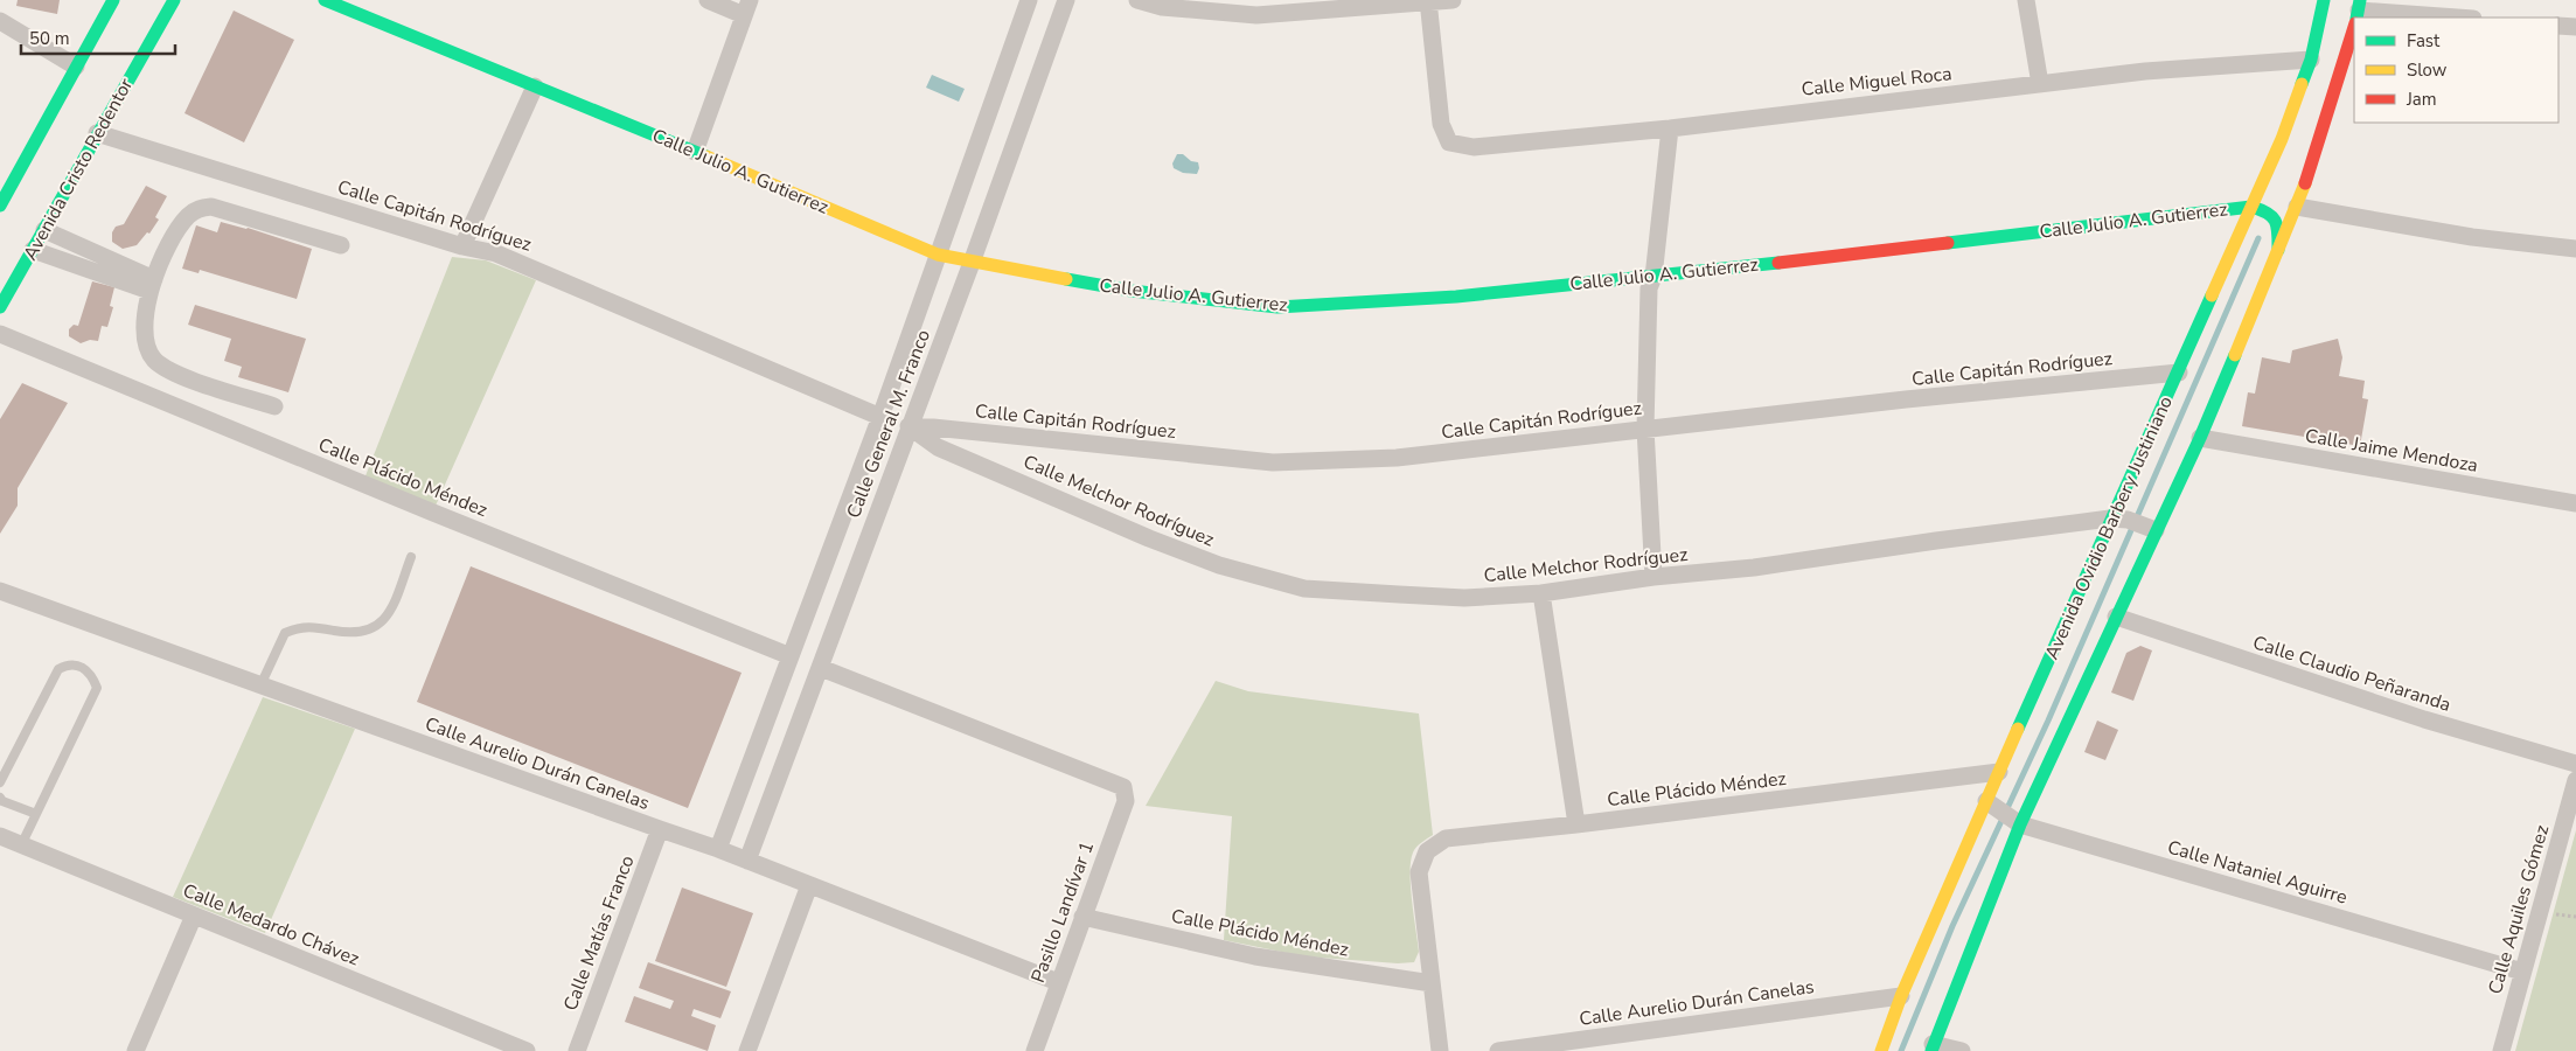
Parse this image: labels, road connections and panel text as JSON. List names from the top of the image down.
{
  "streets": {
    "street": [
      "Calle Miguel Roca",
      "Avenida Cristo Redentor",
      "Calle Julio A. Gutierrez",
      "Calle Capitán Rodríguez",
      "Calle General M. Franco",
      "Calle Jaime Mendoza",
      "Calle Plácido Méndez",
      "Calle Melchor Rodríguez",
      "Avenida Ovidio Barbery Justiniano",
      "Calle Claudio Peñaranda",
      "Calle Aurelio Durán Canelas",
      "Calle Nataniel Aguirre",
      "Calle Aquiles Gómez",
      "Pasillo Landívar 1",
      "Calle Medardo Chávez",
      "Calle Matías Franco"
    ]
  },
  "crossings": [
    ["Calle Miguel Roca", "Avenida Ovidio Barbery Justiniano"],
    ["Avenida Cristo Redentor", "Calle Capitán Rodríguez"],
    ["Calle Julio A. Gutierrez", "Calle General M. Franco"],
    ["Calle Julio A. Gutierrez", "Avenida Ovidio Barbery Justiniano"],
    ["Calle Capitán Rodríguez", "Calle General M. Franco"],
    ["Calle Capitán Rodríguez", "Calle Melchor Rodríguez"],
    ["Calle Capitán Rodríguez", "Avenida Ovidio Barbery Justiniano"],
    ["Calle General M. Franco", "Calle Plácido Méndez"],
    ["Calle General M. Franco", "Calle Melchor Rodríguez"],
    ["Calle General M. Franco", "Calle Aurelio Durán Canelas"],
    ["Calle General M. Franco", "Pasillo Landívar 1"],
    ["Calle Jaime Mendoza", "Avenida Ovidio Barbery Justiniano"],
    ["Calle Plácido Méndez", "Avenida Ovidio Barbery Justiniano"],
    ["Calle Plácido Méndez", "Pasillo Landívar 1"],
    ["Calle Melchor Rodríguez", "Avenida Ovidio Barbery Justiniano"],
    ["Avenida Ovidio Barbery Justiniano", "Calle Claudio Peñaranda"],
    ["Avenida Ovidio Barbery Justiniano", "Calle Aurelio Durán Canelas"],
    ["Avenida Ovidio Barbery Justiniano", "Calle Nataniel Aguirre"],
    ["Calle Aurelio Durán Canelas", "Pasillo Landívar 1"],
    ["Calle Aurelio Durán Canelas", "Calle Matías Franco"],
    ["Calle Nataniel Aguirre", "Calle Aquiles Gómez"]
  ],
  "legend": ["Fast", "Slow", "Jam"],
  "scale_bar": "50 m"
}
